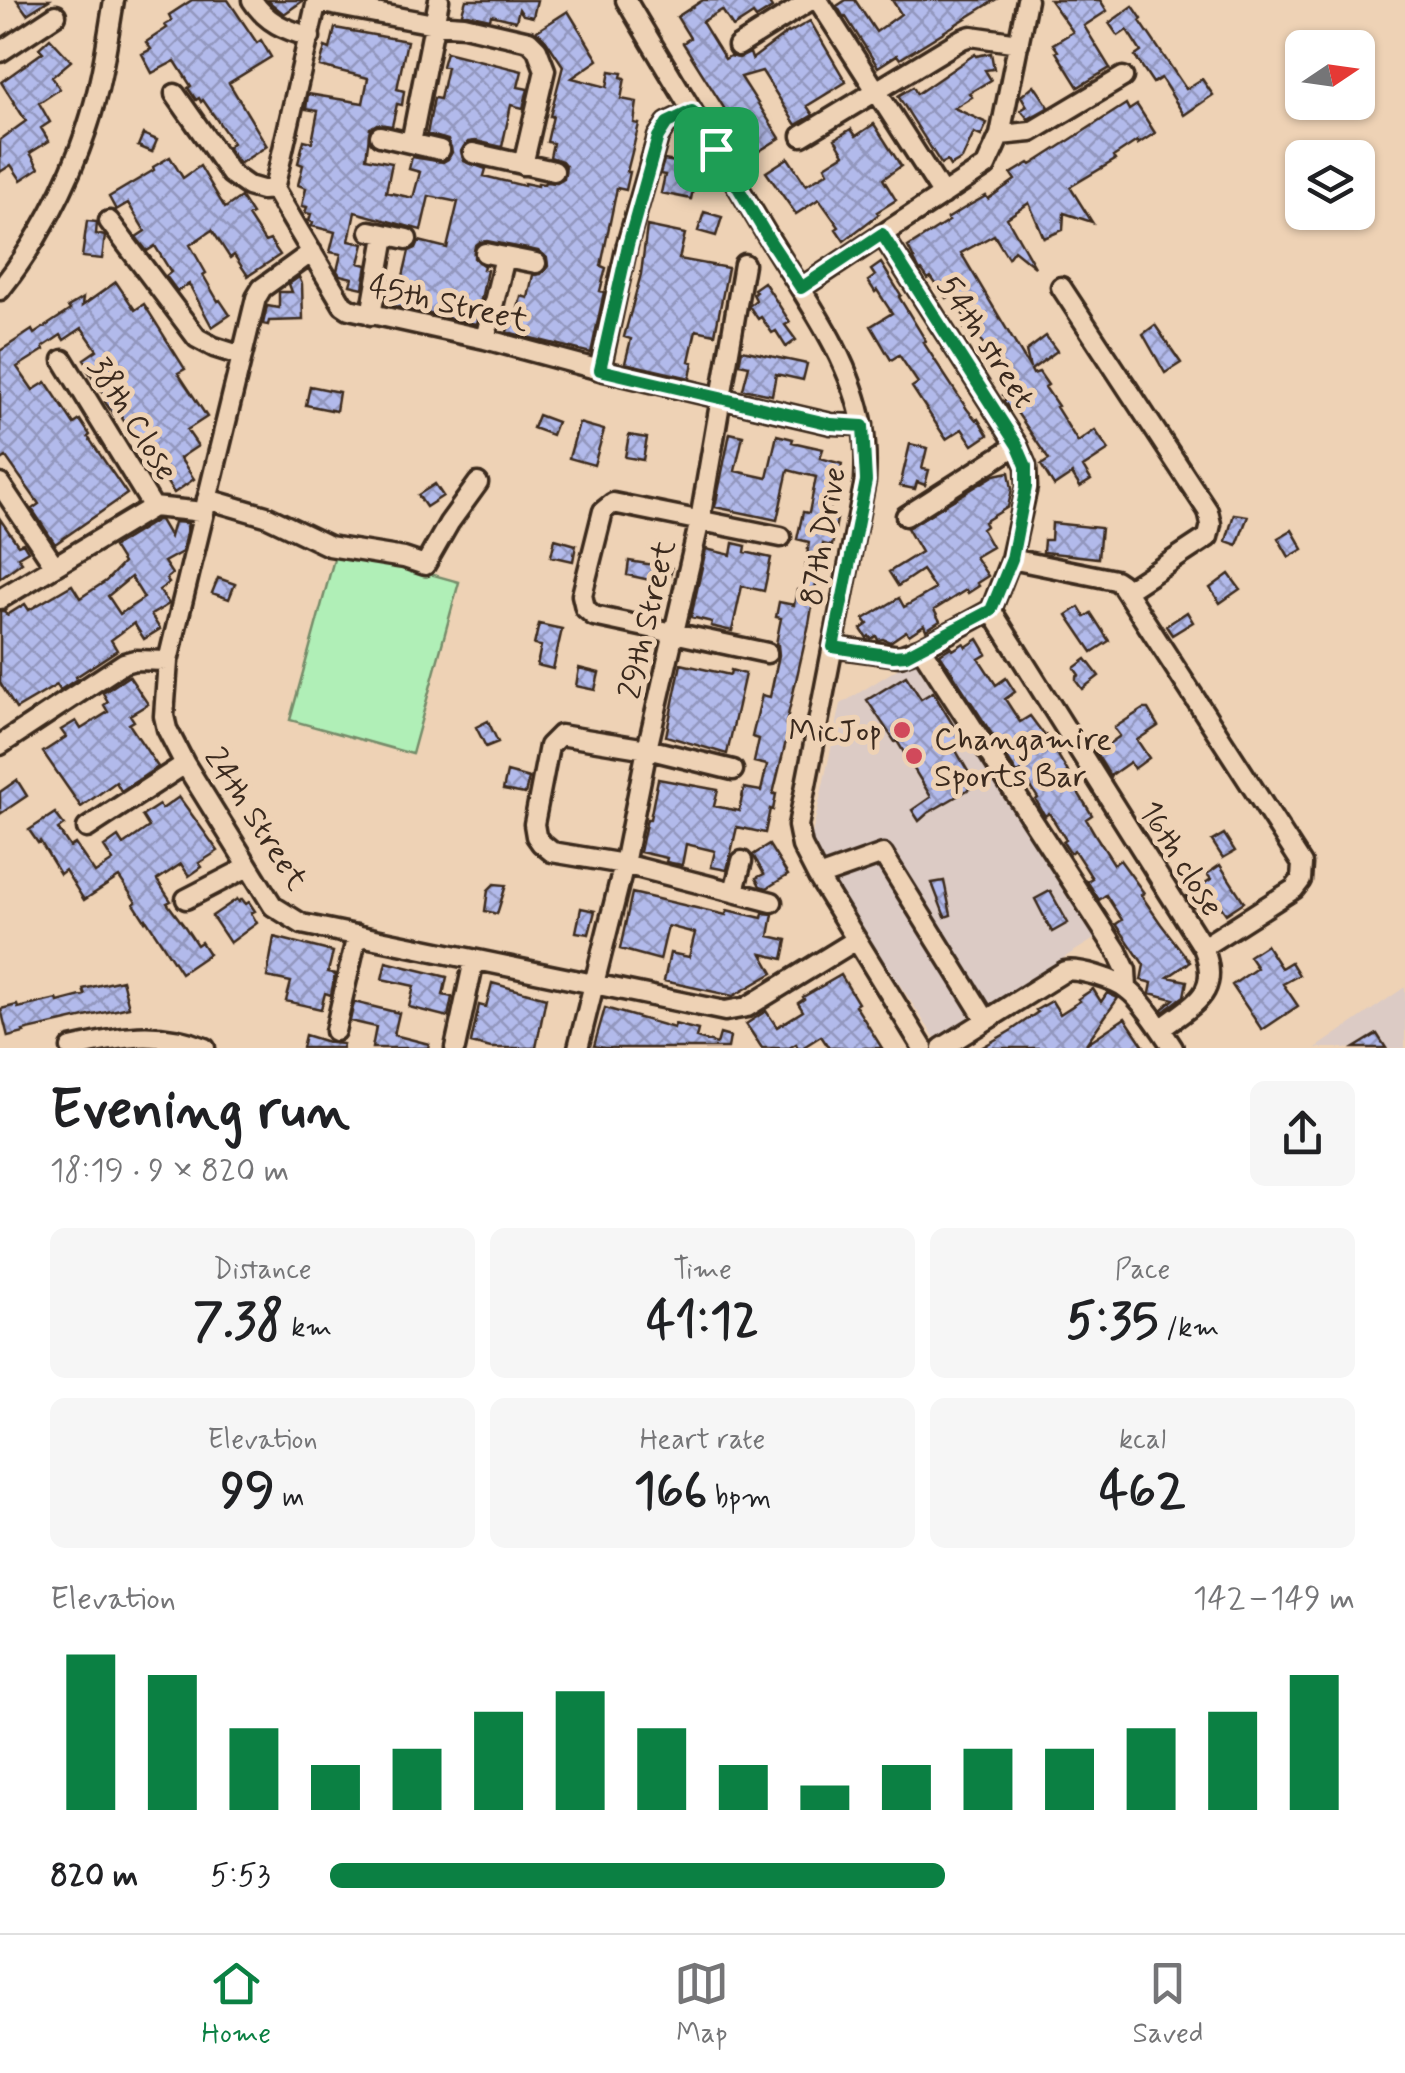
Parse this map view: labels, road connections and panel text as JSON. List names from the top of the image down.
{
  "streets": {
    "street": [
      "45th Street",
      "54th street",
      "38th Close",
      "87th Drive",
      "29th Street",
      "24th Street",
      "16th close"
    ]
  },
  "crossings": [
    ["45th Street", "87th Drive"],
    ["45th Street", "29th Street"],
    ["45th Street", "24th Street"],
    ["54th street", "16th close"],
    ["87th Drive", "24th Street"],
    ["29th Street", "24th Street"]
  ],
  "places": ["MicJop", "Changamire Sports Bar"],
  "north": "right",
  "page": {
    "heading": ["Evening run", "18:19 · 9 × 820 m"],
    "stats": [
      ["Distance", "7.38 km"],
      ["Time", "41:12"],
      ["Pace", "5:35 /km"],
      ["Elevation", "99 m"],
      ["Heart rate", "166 bpm"],
      ["kcal", "462"]
    ],
    "chart": ["Elevation", "142–149 m"],
    "list": [
      {
        "name": "820 m",
        "note": "5:53"
      }
    ],
    "tabs": ["Home", "Map", "Saved"]
  }
}
